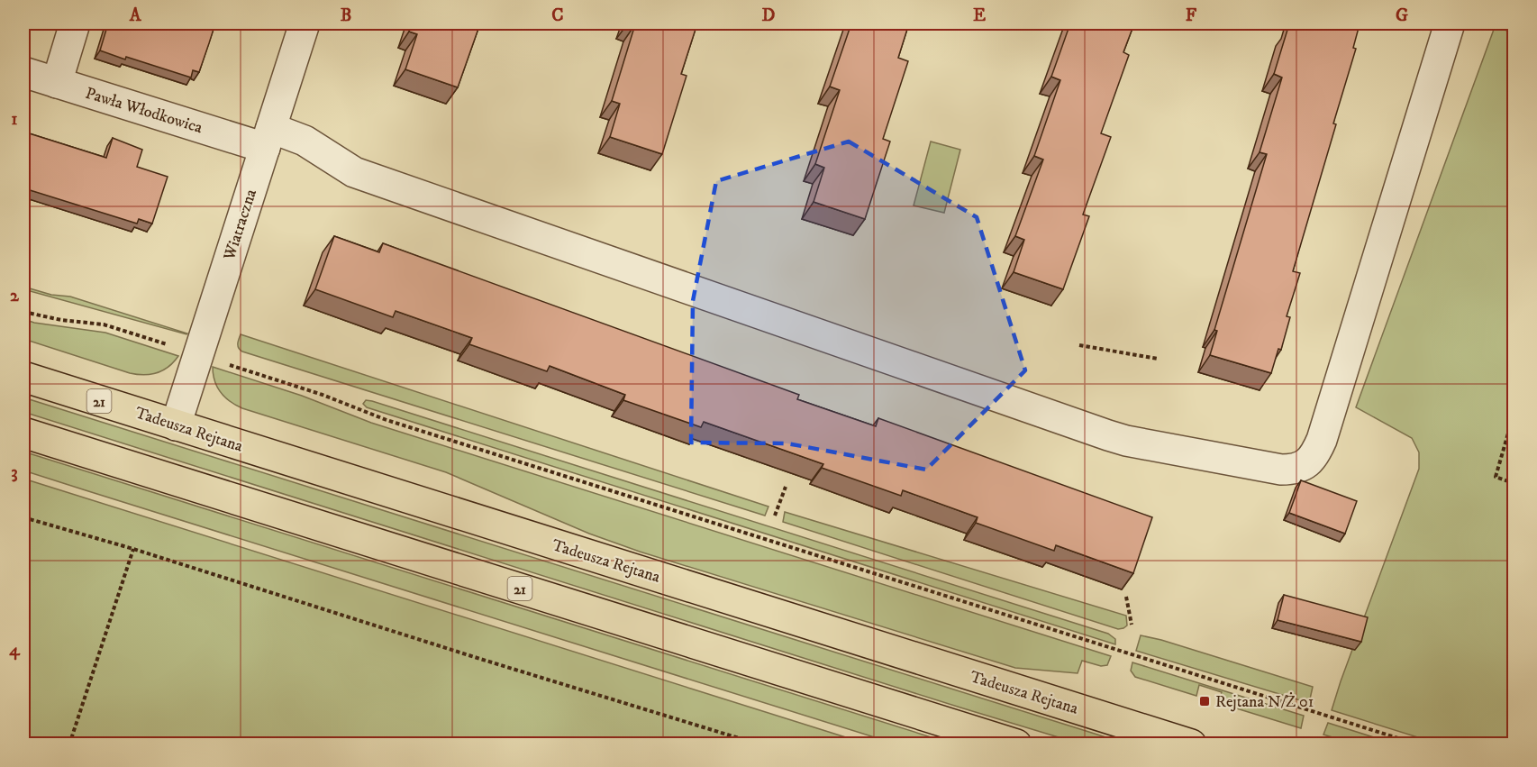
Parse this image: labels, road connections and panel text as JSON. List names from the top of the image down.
{
  "streets": {
    "main road": ["21", "Tadeusza Rejtana"],
    "street": ["Pawła Włodkowica", "Wiatraczna"]
  },
  "crossings": [
    ["Pawła Włodkowica", "Wiatraczna"],
    ["Wiatraczna", "Tadeusza Rejtana"]
  ],
  "places": {
    "transit": ["Rejtana N/Ż 01"]
  },
  "grid": {
    "columns": [
      "A",
      "B",
      "C",
      "D",
      "E",
      "F",
      "G"
    ],
    "rows": [
      "1",
      "2",
      "3",
      "4"
    ]
  }
}
